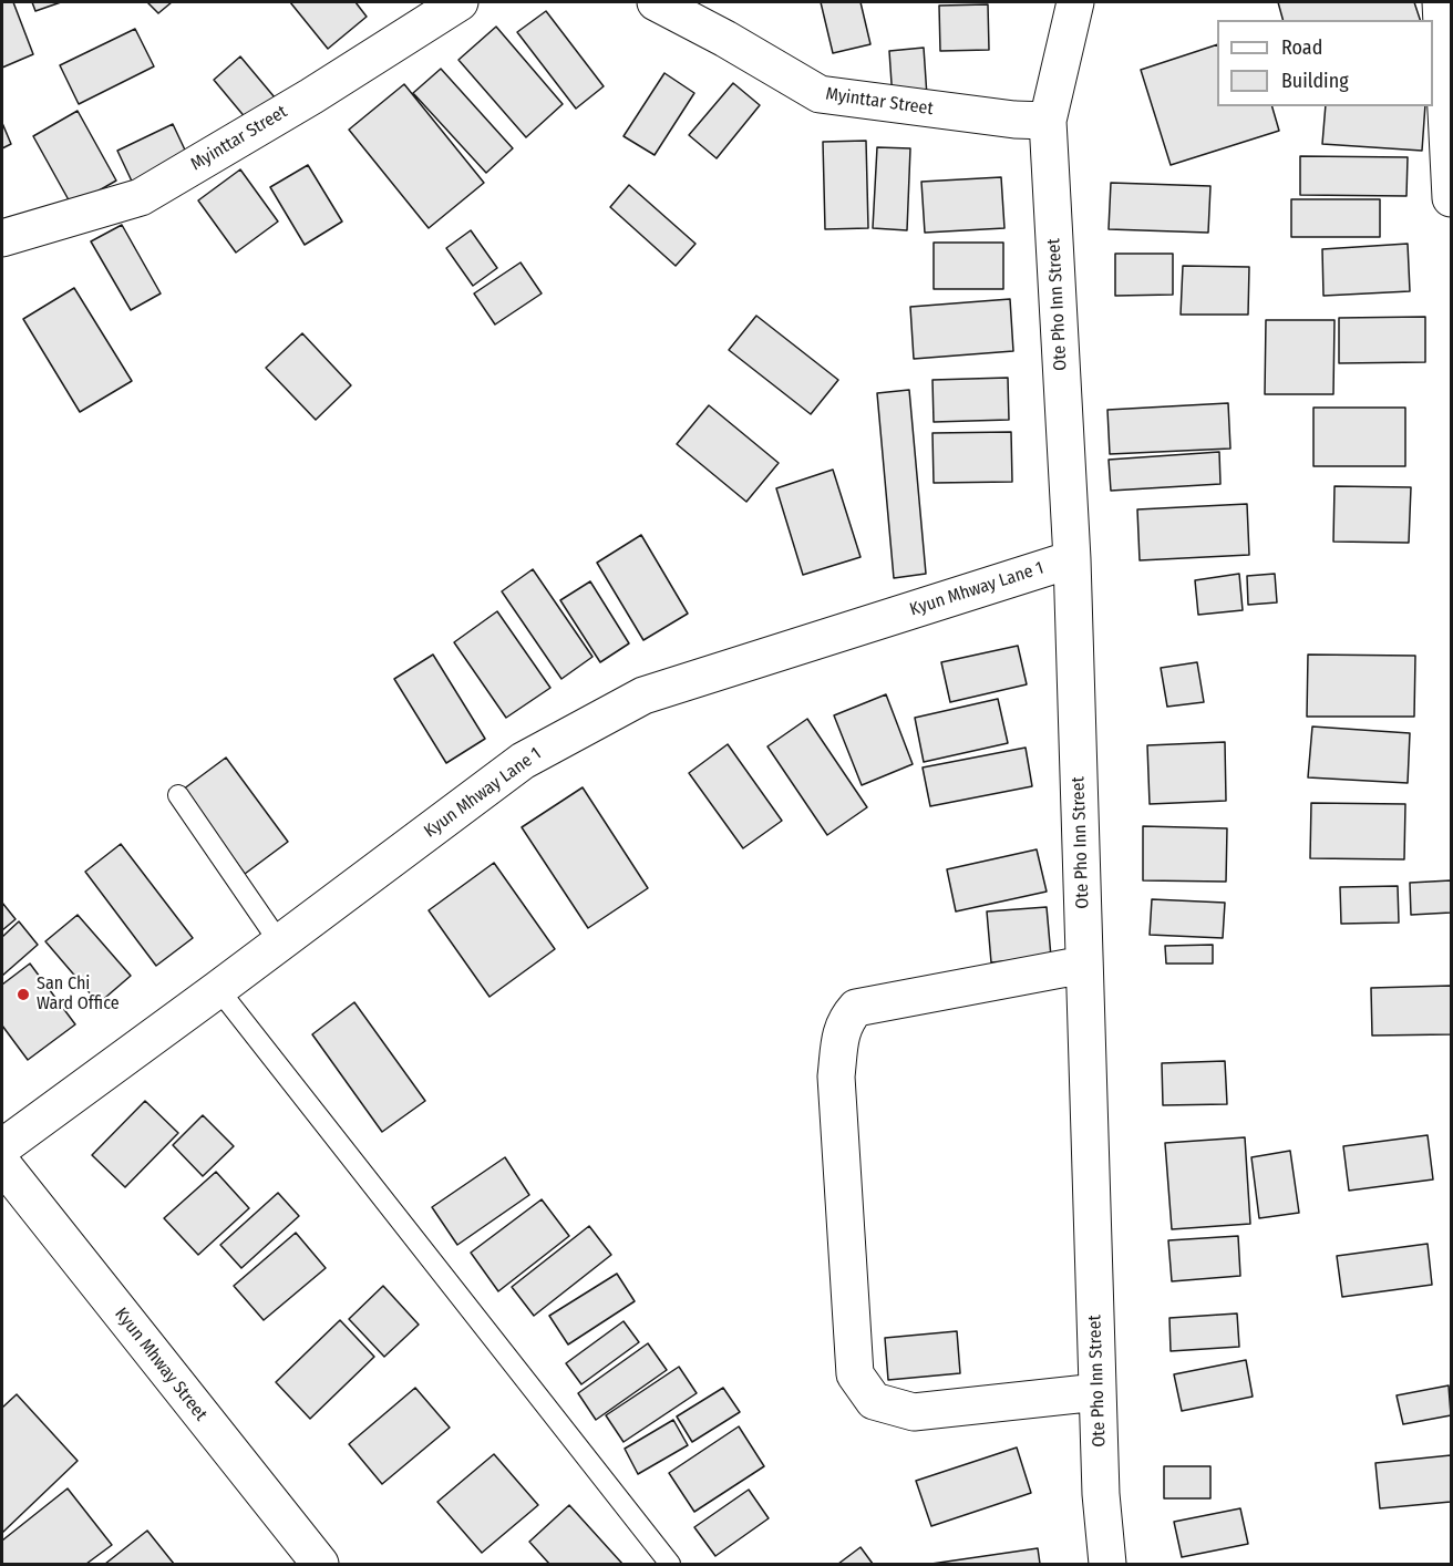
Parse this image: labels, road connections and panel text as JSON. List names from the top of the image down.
{
  "streets": {
    "street": [
      "Myinttar Street",
      "Ote Pho Inn Street",
      "Kyun Mhway Lane 1",
      "Kyun Mhway Street"
    ]
  },
  "crossings": [
    ["Myinttar Street", "Ote Pho Inn Street"],
    ["Ote Pho Inn Street", "Kyun Mhway Lane 1"]
  ],
  "places": ["San Chi Ward Office"],
  "legend": ["Road", "Building"]
}
